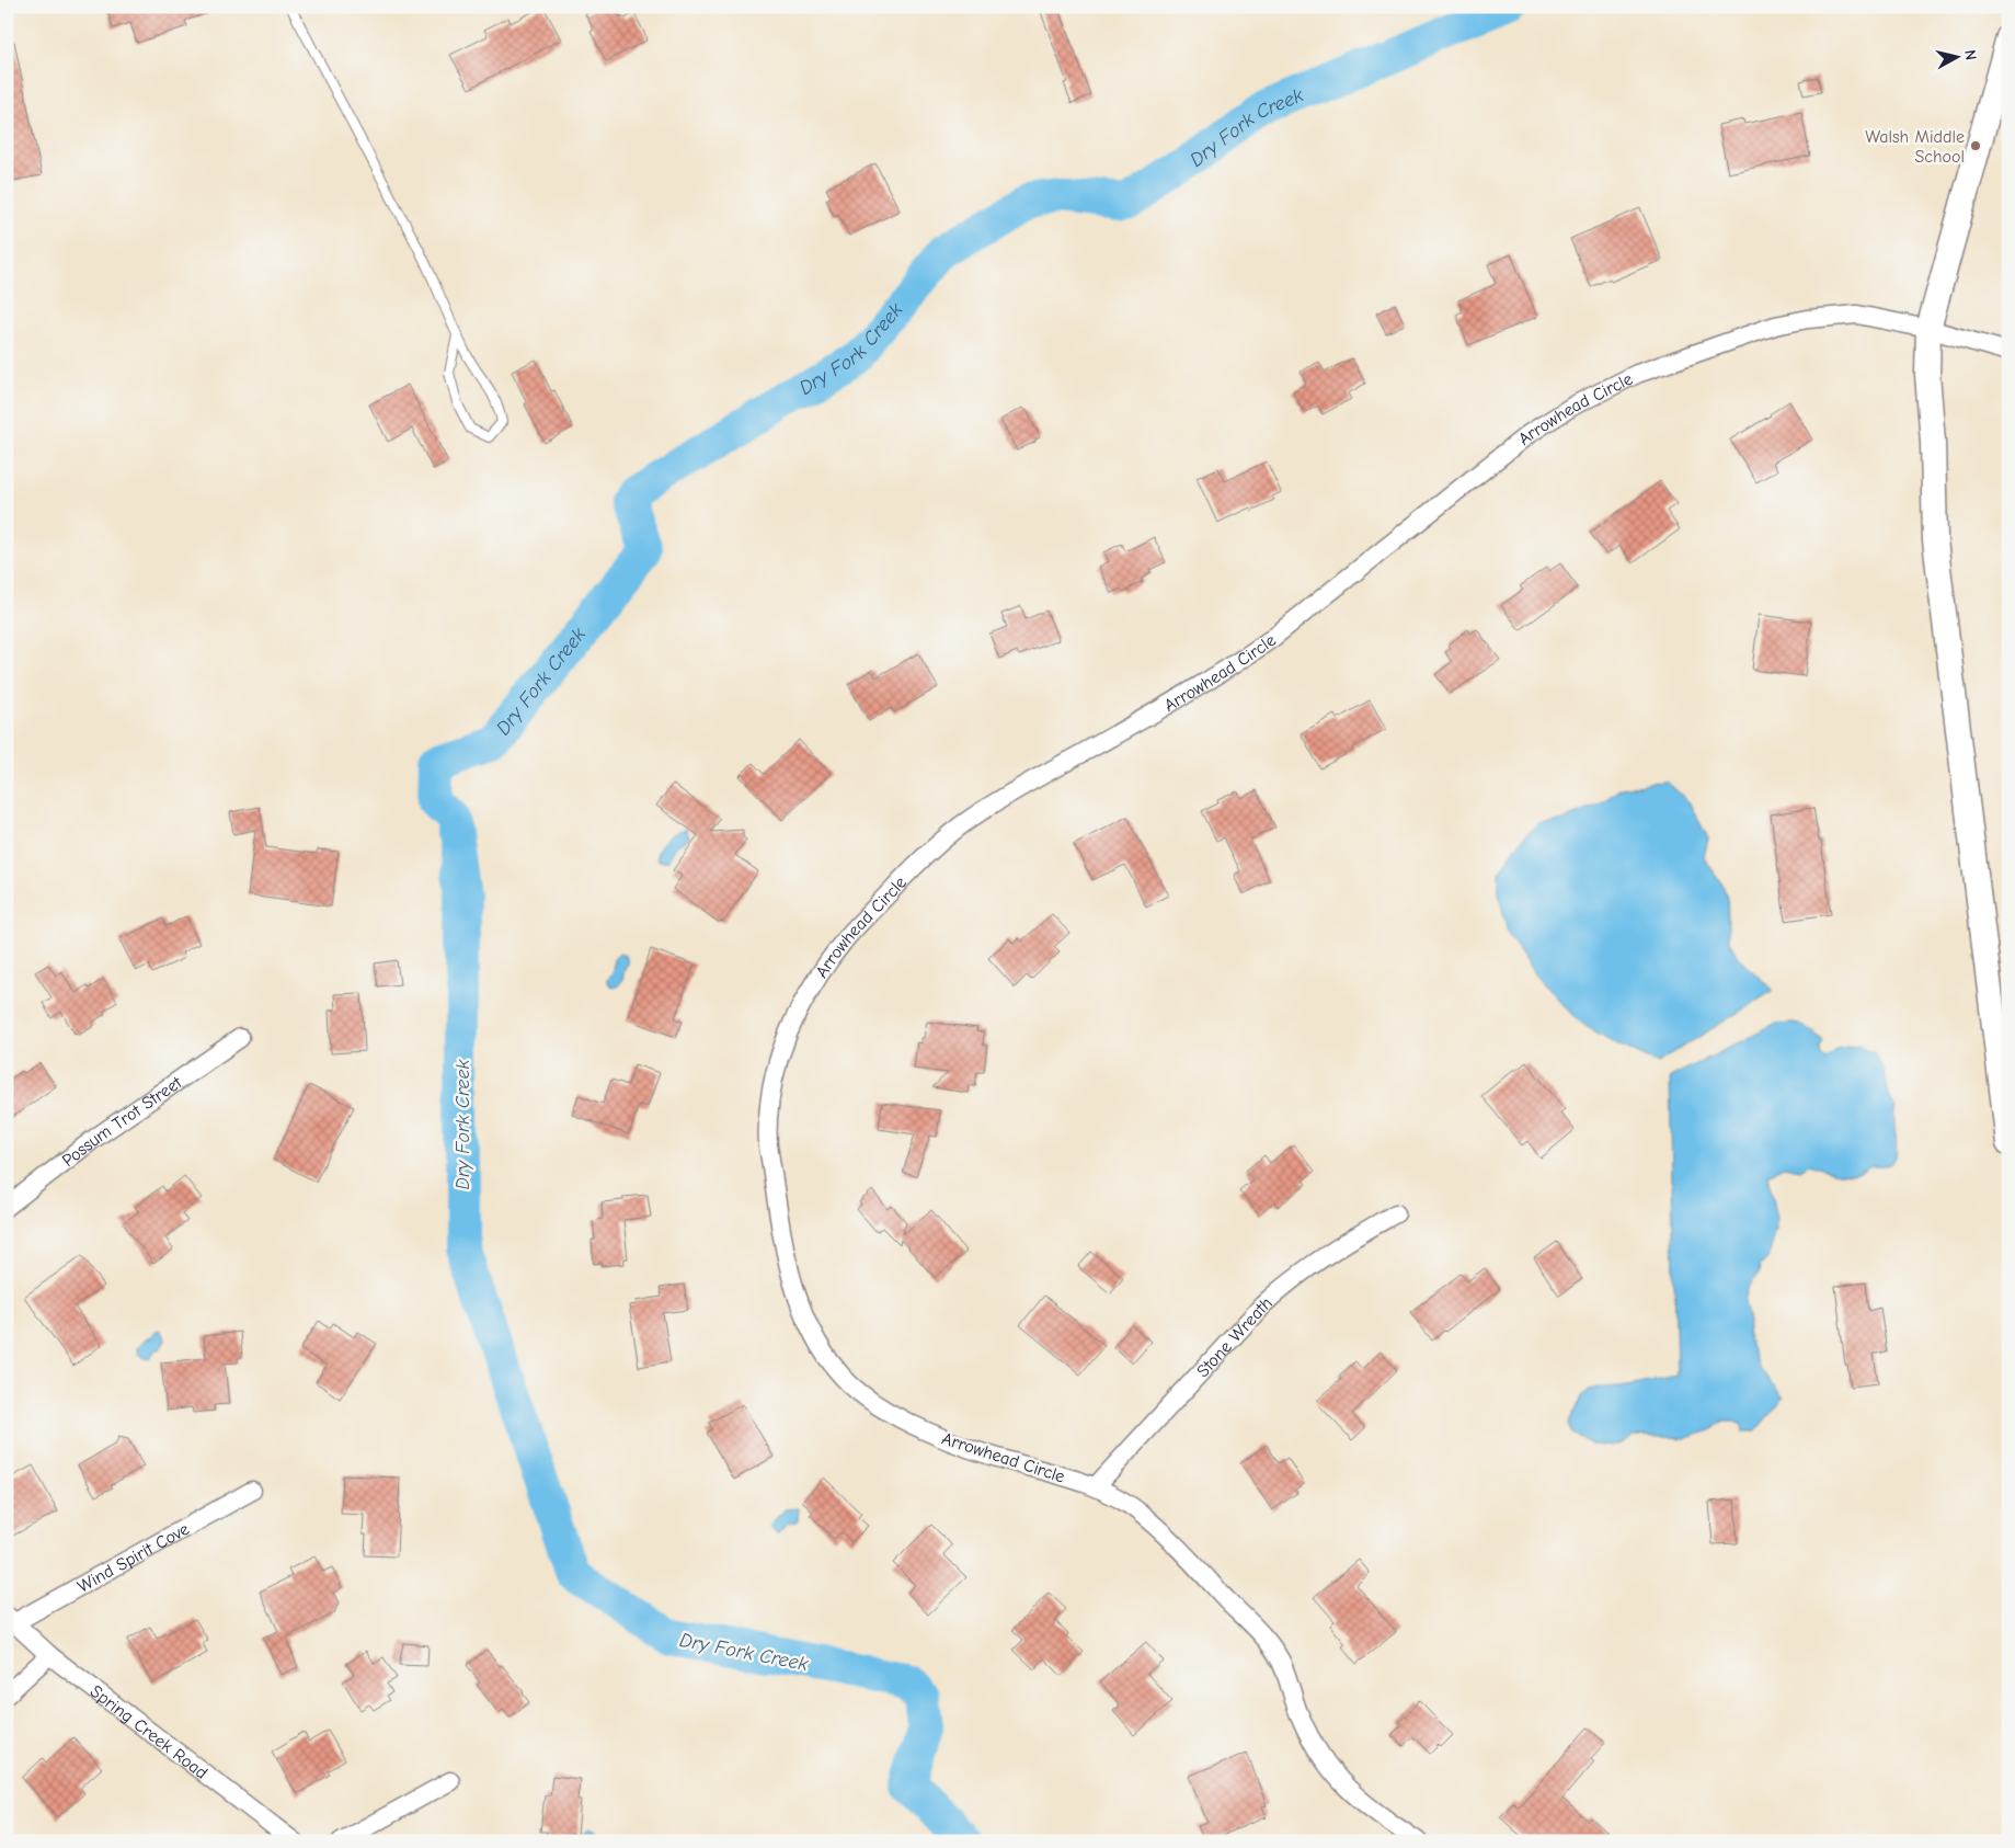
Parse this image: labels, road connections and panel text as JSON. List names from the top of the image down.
{
  "streets": {
    "street": [
      "Arrowhead Circle",
      "Possum Trot Street",
      "Stone Wreath",
      "Wind Spirit Cove",
      "Spring Creek Road"
    ]
  },
  "crossings": [
    ["Arrowhead Circle", "Stone Wreath"],
    ["Wind Spirit Cove", "Spring Creek Road"]
  ],
  "water": ["Dry Fork Creek"],
  "places": ["Walsh Middle School"],
  "north": "right"
}
